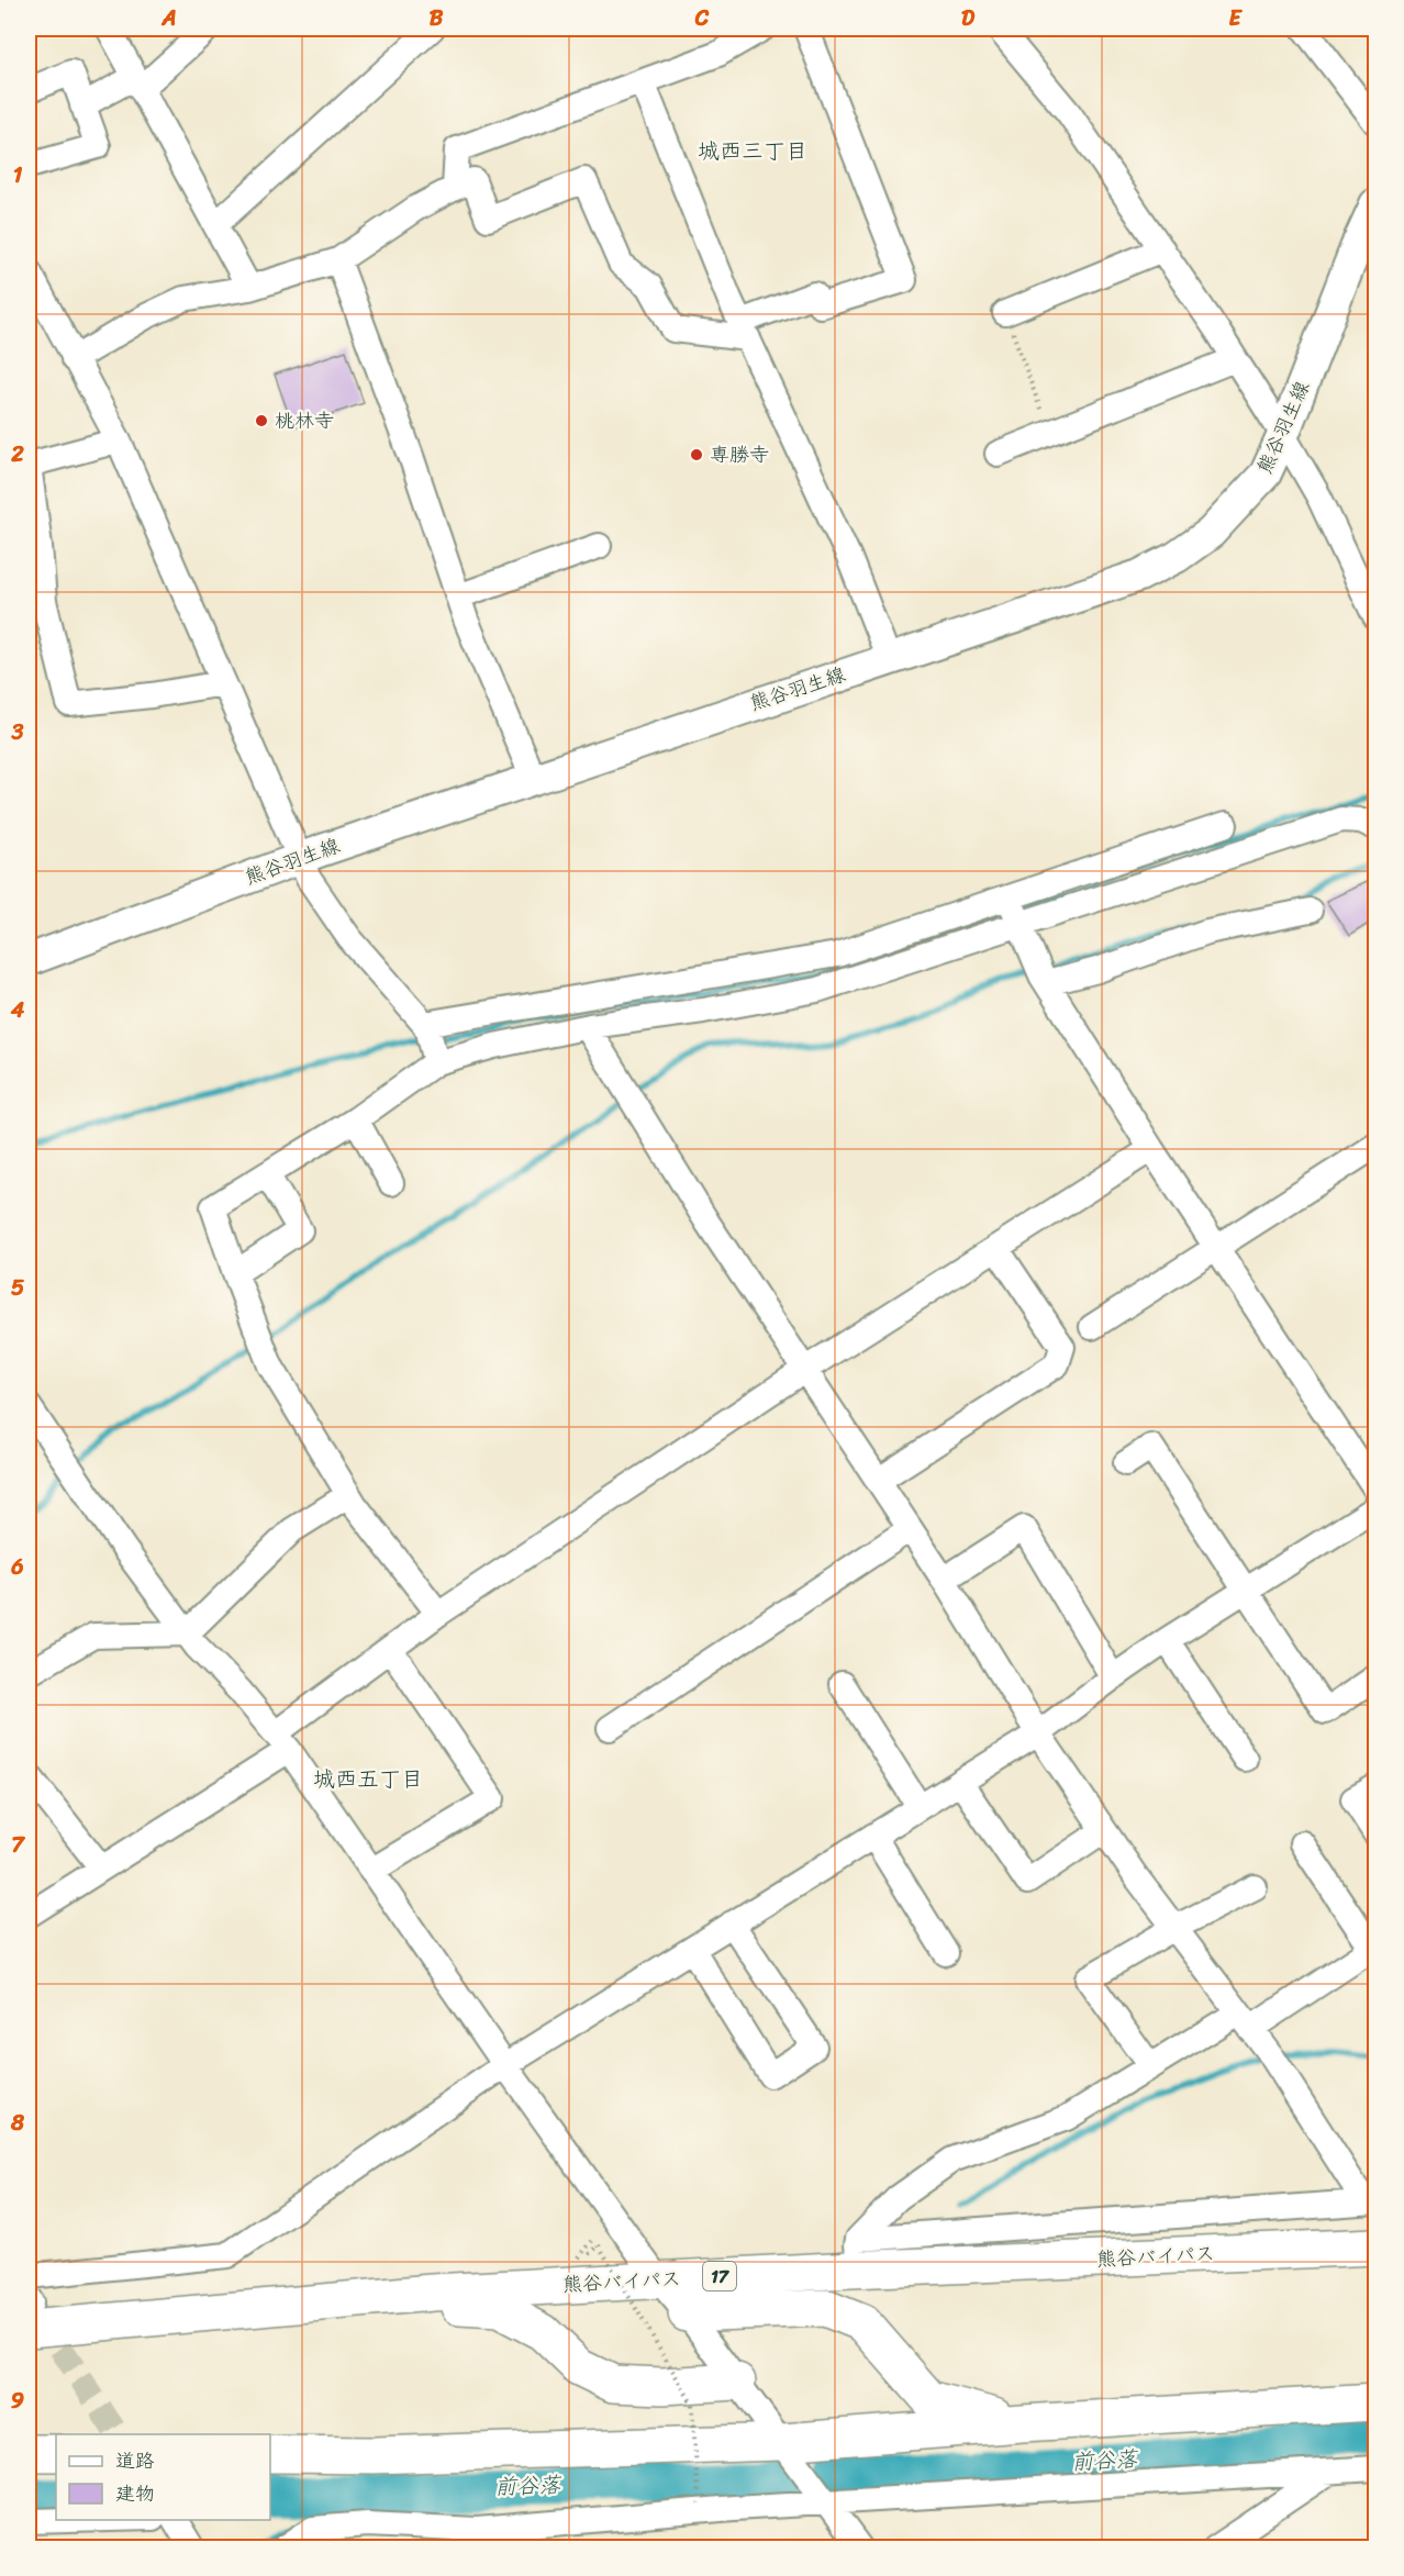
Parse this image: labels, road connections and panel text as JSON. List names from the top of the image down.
{
  "streets": {
    "highway": ["熊谷バイパス", "17"],
    "main road": ["熊谷羽生線"]
  },
  "districts": ["城西三丁目", "城西五丁目"],
  "water": ["前谷落"],
  "places": ["桃林寺", "専勝寺"],
  "legend": ["道路", "建物"],
  "grid": {
    "columns": [
      "A",
      "B",
      "C",
      "D",
      "E"
    ],
    "rows": [
      "1",
      "2",
      "3",
      "4",
      "5",
      "6",
      "7",
      "8",
      "9"
    ]
  }
}
